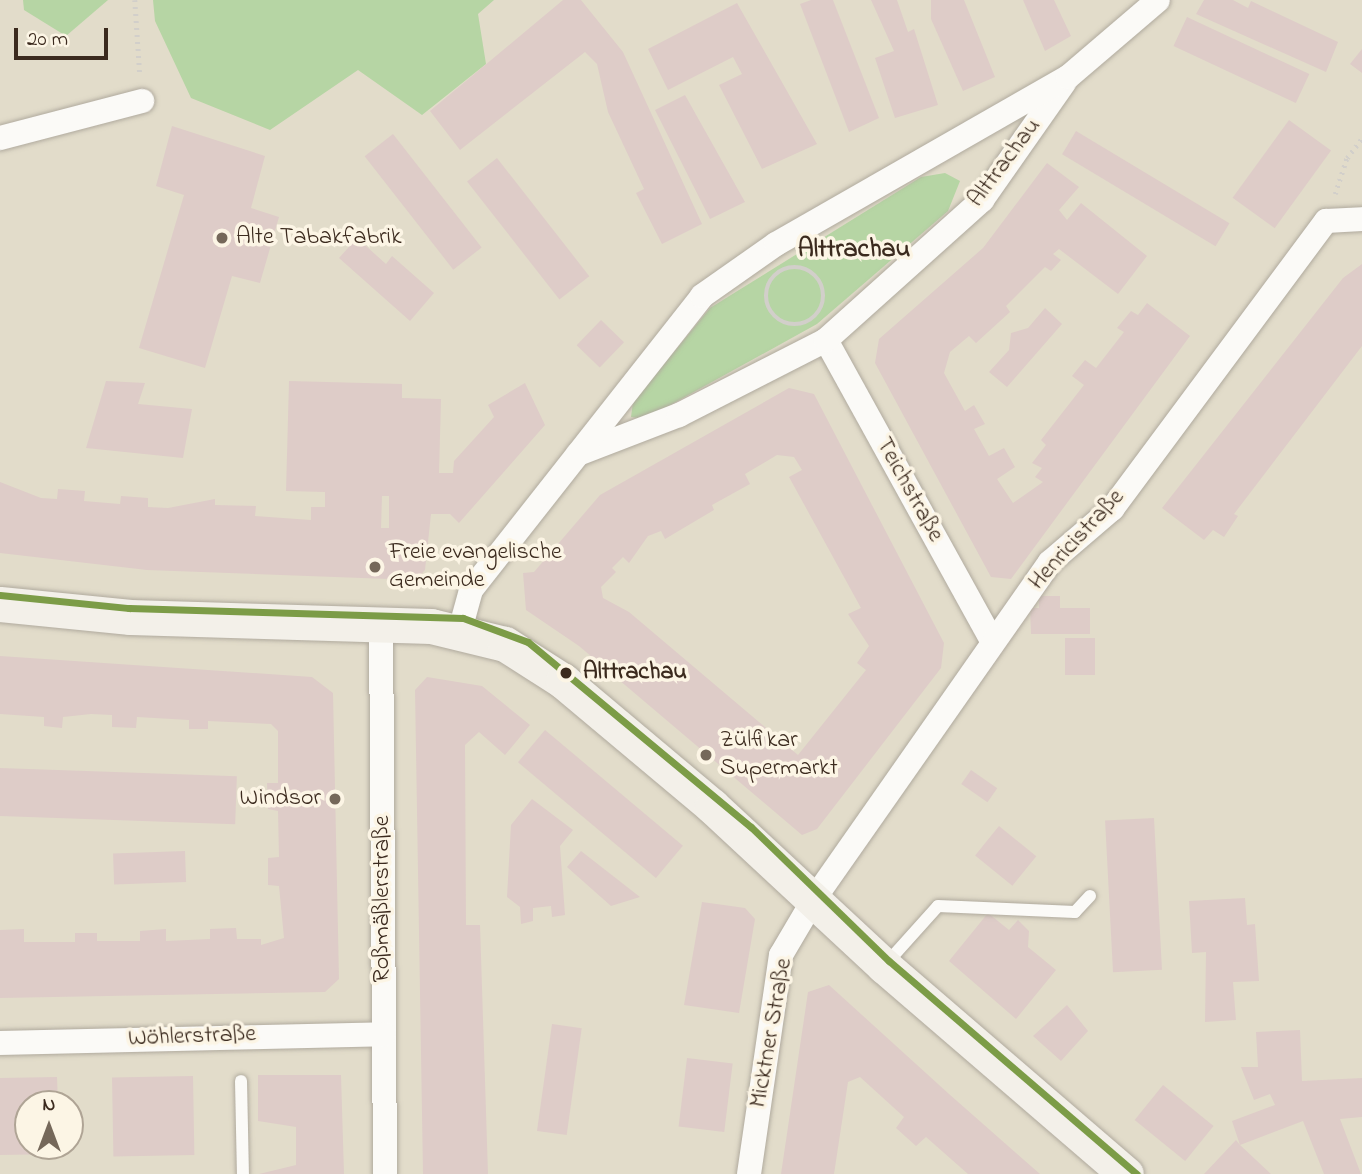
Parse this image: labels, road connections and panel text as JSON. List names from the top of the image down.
{
  "streets": {
    "street": [
      "Alttrachau",
      "Teichstraße",
      "Henricistraße",
      "Roßmäßlerstraße",
      "Micktner Straße",
      "Wöhlerstraße"
    ]
  },
  "crossings": [
    ["Alttrachau", "Teichstraße"],
    ["Teichstraße", "Henricistraße"],
    ["Henricistraße", "Micktner Straße"],
    ["Roßmäßlerstraße", "Wöhlerstraße"]
  ],
  "districts": ["Alttrachau"],
  "places": [
    "Alte Tabakfabrik",
    "Freie evangelische Gemeinde",
    "Alttrachau",
    "Zülfikar Supermarkt",
    "Windsor"
  ],
  "scale_bar": "20 m",
  "north": "top"
}
